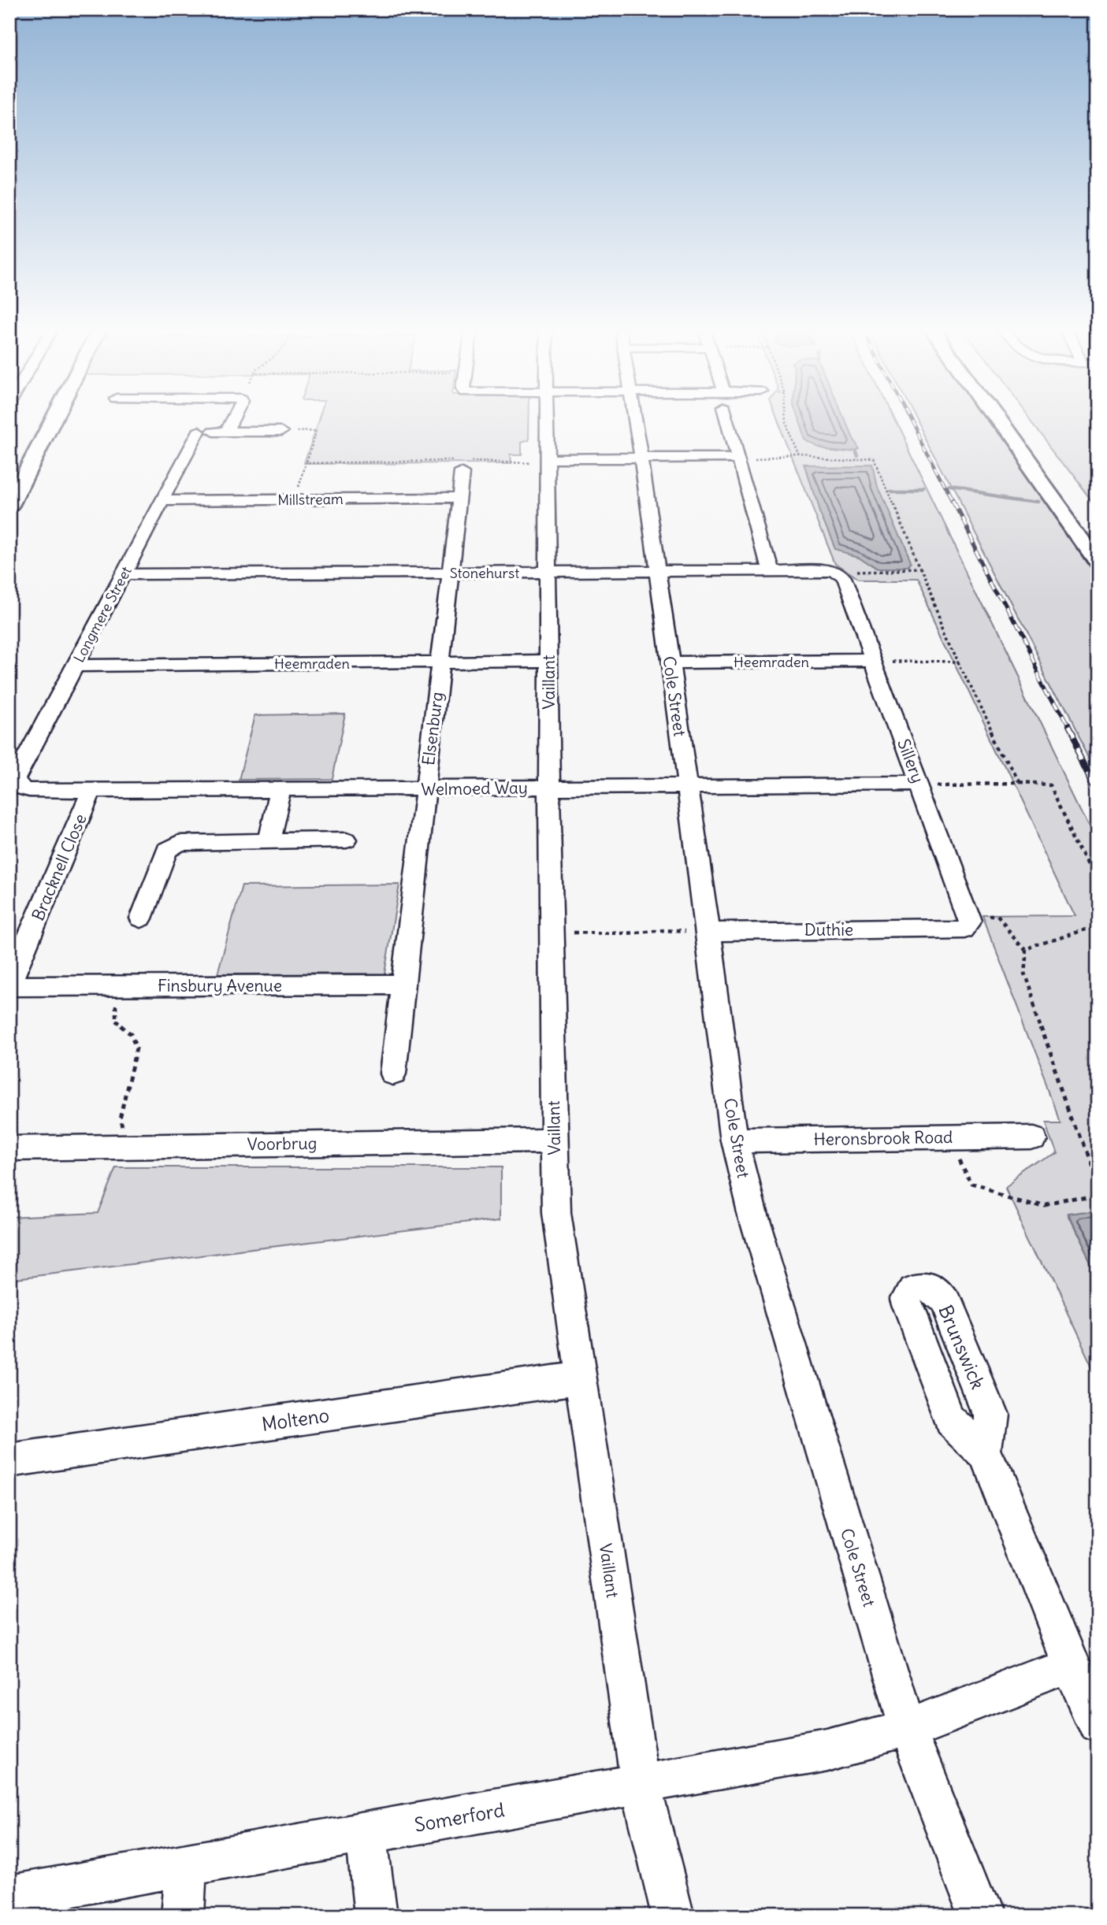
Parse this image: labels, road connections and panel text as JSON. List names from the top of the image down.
{
  "streets": {
    "street": [
      "Millstream",
      "Stonehurst",
      "Longmere Street",
      "Heemraden",
      "Vaillant",
      "Cole Street",
      "Elsenburg",
      "Sillery",
      "Welmoed Way",
      "Bracknell Close",
      "Duthie",
      "Finsbury Avenue",
      "Heronsbrook Road",
      "Voorbrug",
      "Molteno",
      "Somerford"
    ]
  },
  "crossings": [
    ["Millstream", "Longmere Street"],
    ["Millstream", "Elsenburg"],
    ["Stonehurst", "Longmere Street"],
    ["Stonehurst", "Vaillant"],
    ["Stonehurst", "Cole Street"],
    ["Stonehurst", "Elsenburg"],
    ["Stonehurst", "Sillery"],
    ["Longmere Street", "Heemraden"],
    ["Longmere Street", "Welmoed Way"],
    ["Heemraden", "Vaillant"],
    ["Heemraden", "Cole Street"],
    ["Heemraden", "Elsenburg"],
    ["Heemraden", "Sillery"],
    ["Vaillant", "Welmoed Way"],
    ["Vaillant", "Voorbrug"],
    ["Vaillant", "Molteno"],
    ["Vaillant", "Somerford"],
    ["Cole Street", "Welmoed Way"],
    ["Cole Street", "Duthie"],
    ["Cole Street", "Heronsbrook Road"],
    ["Cole Street", "Somerford"],
    ["Elsenburg", "Welmoed Way"],
    ["Elsenburg", "Finsbury Avenue"],
    ["Sillery", "Welmoed Way"],
    ["Sillery", "Duthie"],
    ["Welmoed Way", "Bracknell Close"],
    ["Bracknell Close", "Finsbury Avenue"]
  ]
}
